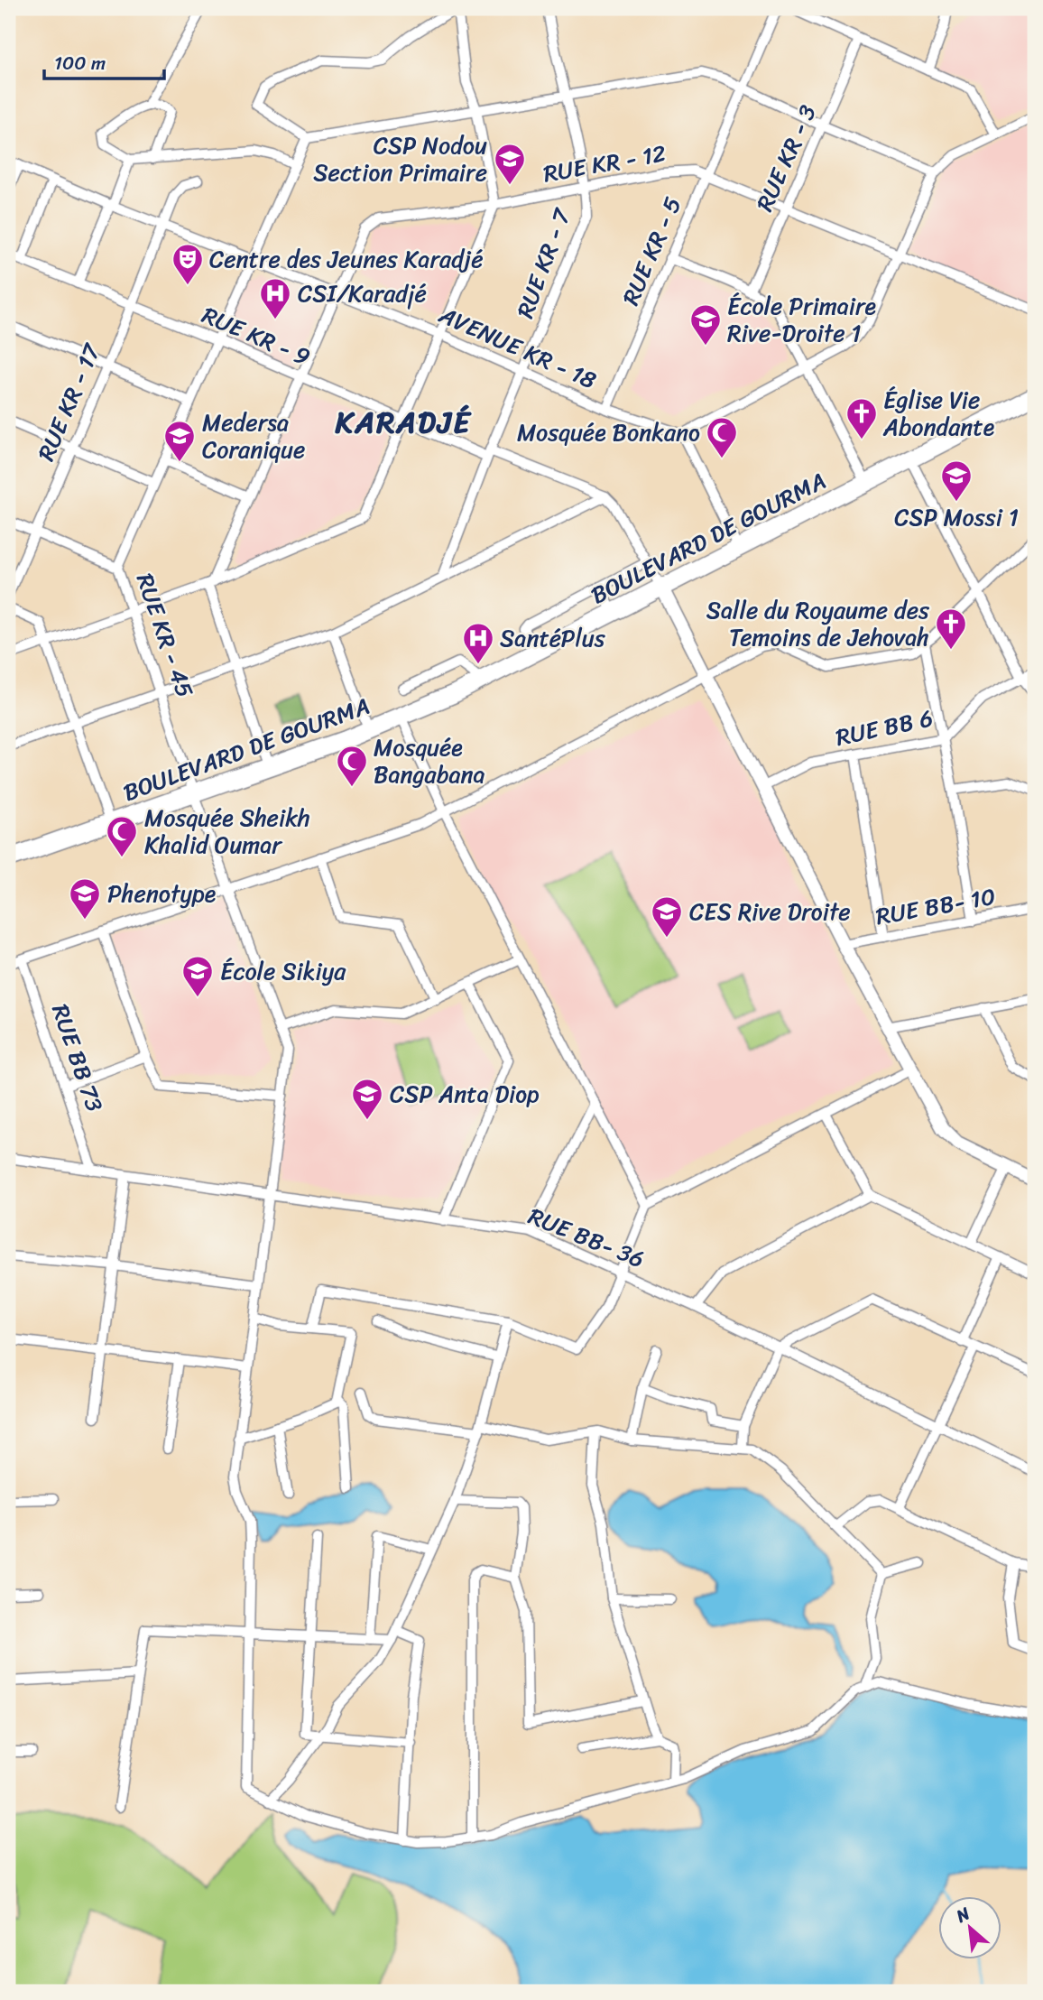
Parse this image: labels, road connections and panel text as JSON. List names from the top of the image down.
{
  "streets": {
    "highway": ["BOULEVARD DE GOURMA"],
    "street": [
      "RUE KR - 3",
      "RUE KR - 12",
      "RUE KR - 5",
      "RUE KR - 7",
      "RUE KR - 9",
      "AVENUE KR - 18",
      "RUE KR - 17",
      "RUE KR - 45",
      "RUE BB 6",
      "RUE BB- 10",
      "RUE BB 73",
      "RUE BB- 36"
    ]
  },
  "crossings": [
    ["RUE KR - 3", "RUE KR - 12"],
    ["RUE KR - 12", "RUE KR - 5"],
    ["RUE KR - 12", "RUE KR - 7"],
    ["RUE KR - 12", "AVENUE KR - 18"],
    ["RUE KR - 5", "AVENUE KR - 18"],
    ["RUE KR - 7", "RUE KR - 9"],
    ["RUE KR - 7", "AVENUE KR - 18"],
    ["RUE KR - 9", "RUE KR - 17"],
    ["AVENUE KR - 18", "RUE KR - 17"],
    ["RUE KR - 17", "RUE KR - 45"],
    ["BOULEVARD DE GOURMA", "RUE KR - 45"],
    ["RUE KR - 45", "RUE BB- 36"],
    ["RUE BB 73", "RUE BB- 36"]
  ],
  "districts": ["KARADJÉ"],
  "places": {
    "school or university": [
      "CSP Nodou Section Primaire",
      "École Primaire Rive-Droite 1",
      "Medersa Coranique",
      "CSP Mossi 1",
      "Phenotype",
      "CES Rive Droite",
      "École Sikiya",
      "CSP Anta Diop"
    ],
    "theatre": ["Centre des Jeunes Karadjé"],
    "hospital": ["CSI/Karadjé", "SantéPlus"],
    "church": ["Église Vie Abondante", "Salle du Royaume des Temoins de Jehovah"],
    "mosque": ["Mosquée Bonkano", "Mosquée Bangabana", "Mosquée Sheikh Khalid Oumar"]
  },
  "scale_bar": "100 m",
  "north": "top left"
}
